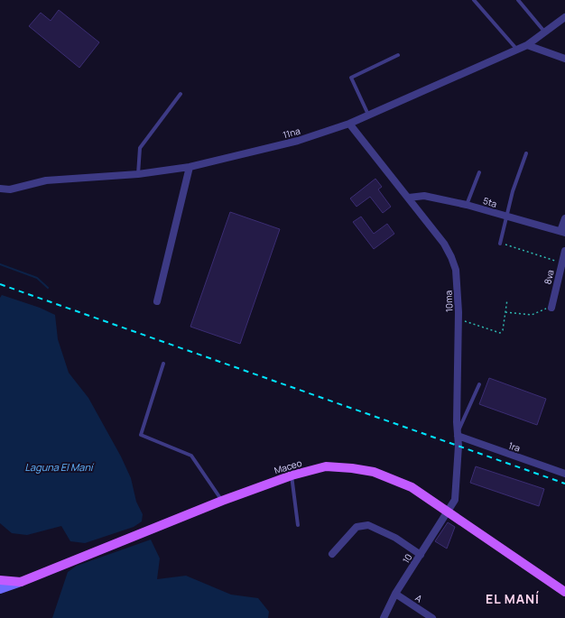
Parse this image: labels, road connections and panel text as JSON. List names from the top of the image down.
{
  "streets": {
    "main road": ["Maceo"],
    "street": [
      "11na",
      "5ta",
      "8va",
      "10ma",
      "1ra",
      "10",
      "A"
    ]
  },
  "crossings": [
    ["11na", "10ma"],
    ["5ta", "10ma"],
    ["10ma", "1ra"],
    ["10ma", "Maceo"],
    ["10ma", "10"],
    ["Maceo", "10"],
    ["10", "A"]
  ],
  "districts": ["EL MANÍ"],
  "water": ["Laguna El Maní"]
}
